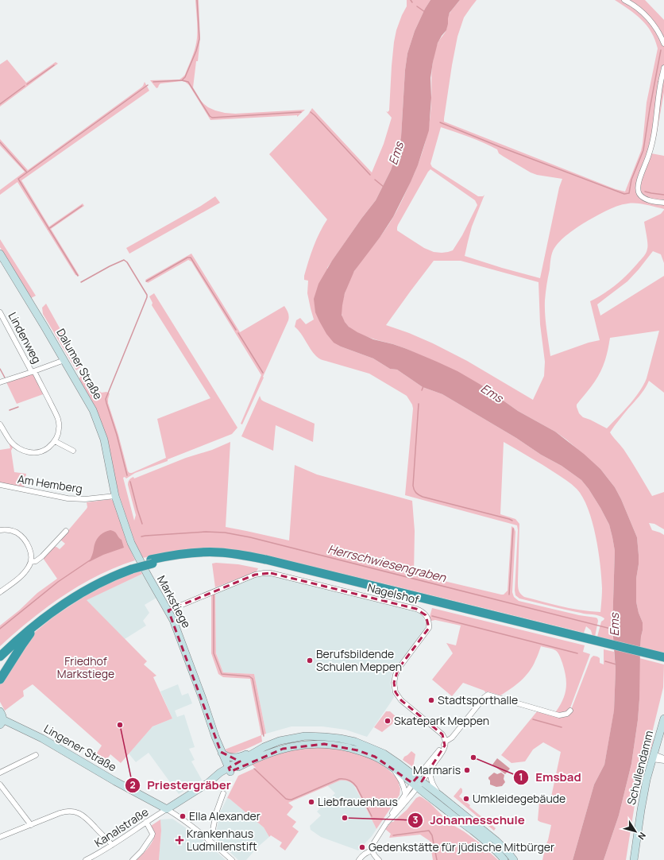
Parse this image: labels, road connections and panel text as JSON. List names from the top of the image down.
{
  "streets": {
    "street": [
      "Lindenweg",
      "Dalumer Straße",
      "Am Hemberg",
      "Nagelshof",
      "Markstiege",
      "Lingener Straße",
      "Schullendamm",
      "Kanalstraße"
    ]
  },
  "crossings": [
    ["Dalumer Straße", "Am Hemberg"],
    ["Dalumer Straße", "Markstiege"],
    ["Am Hemberg", "Markstiege"],
    ["Nagelshof", "Markstiege"],
    ["Lingener Straße", "Kanalstraße"]
  ],
  "water": ["Ems", "Herrschwiesengraben"],
  "parks": ["Friedhof Markstiege"],
  "places": {
    "other": [
      "Berufsbildende Schulen Meppen",
      "Stadtsporthalle",
      "Skatepark Meppen",
      "Priestergräber",
      "Emsbad",
      "Marmaris",
      "Umkleidegebäude",
      "Liebfrauenhaus",
      "Ella Alexander",
      "Johannesschule",
      "Gedenkstätte für jüdische Mitbürger"
    ],
    "health": ["Krankenhaus Ludmillenstift"]
  },
  "north": "bottom right"
}
